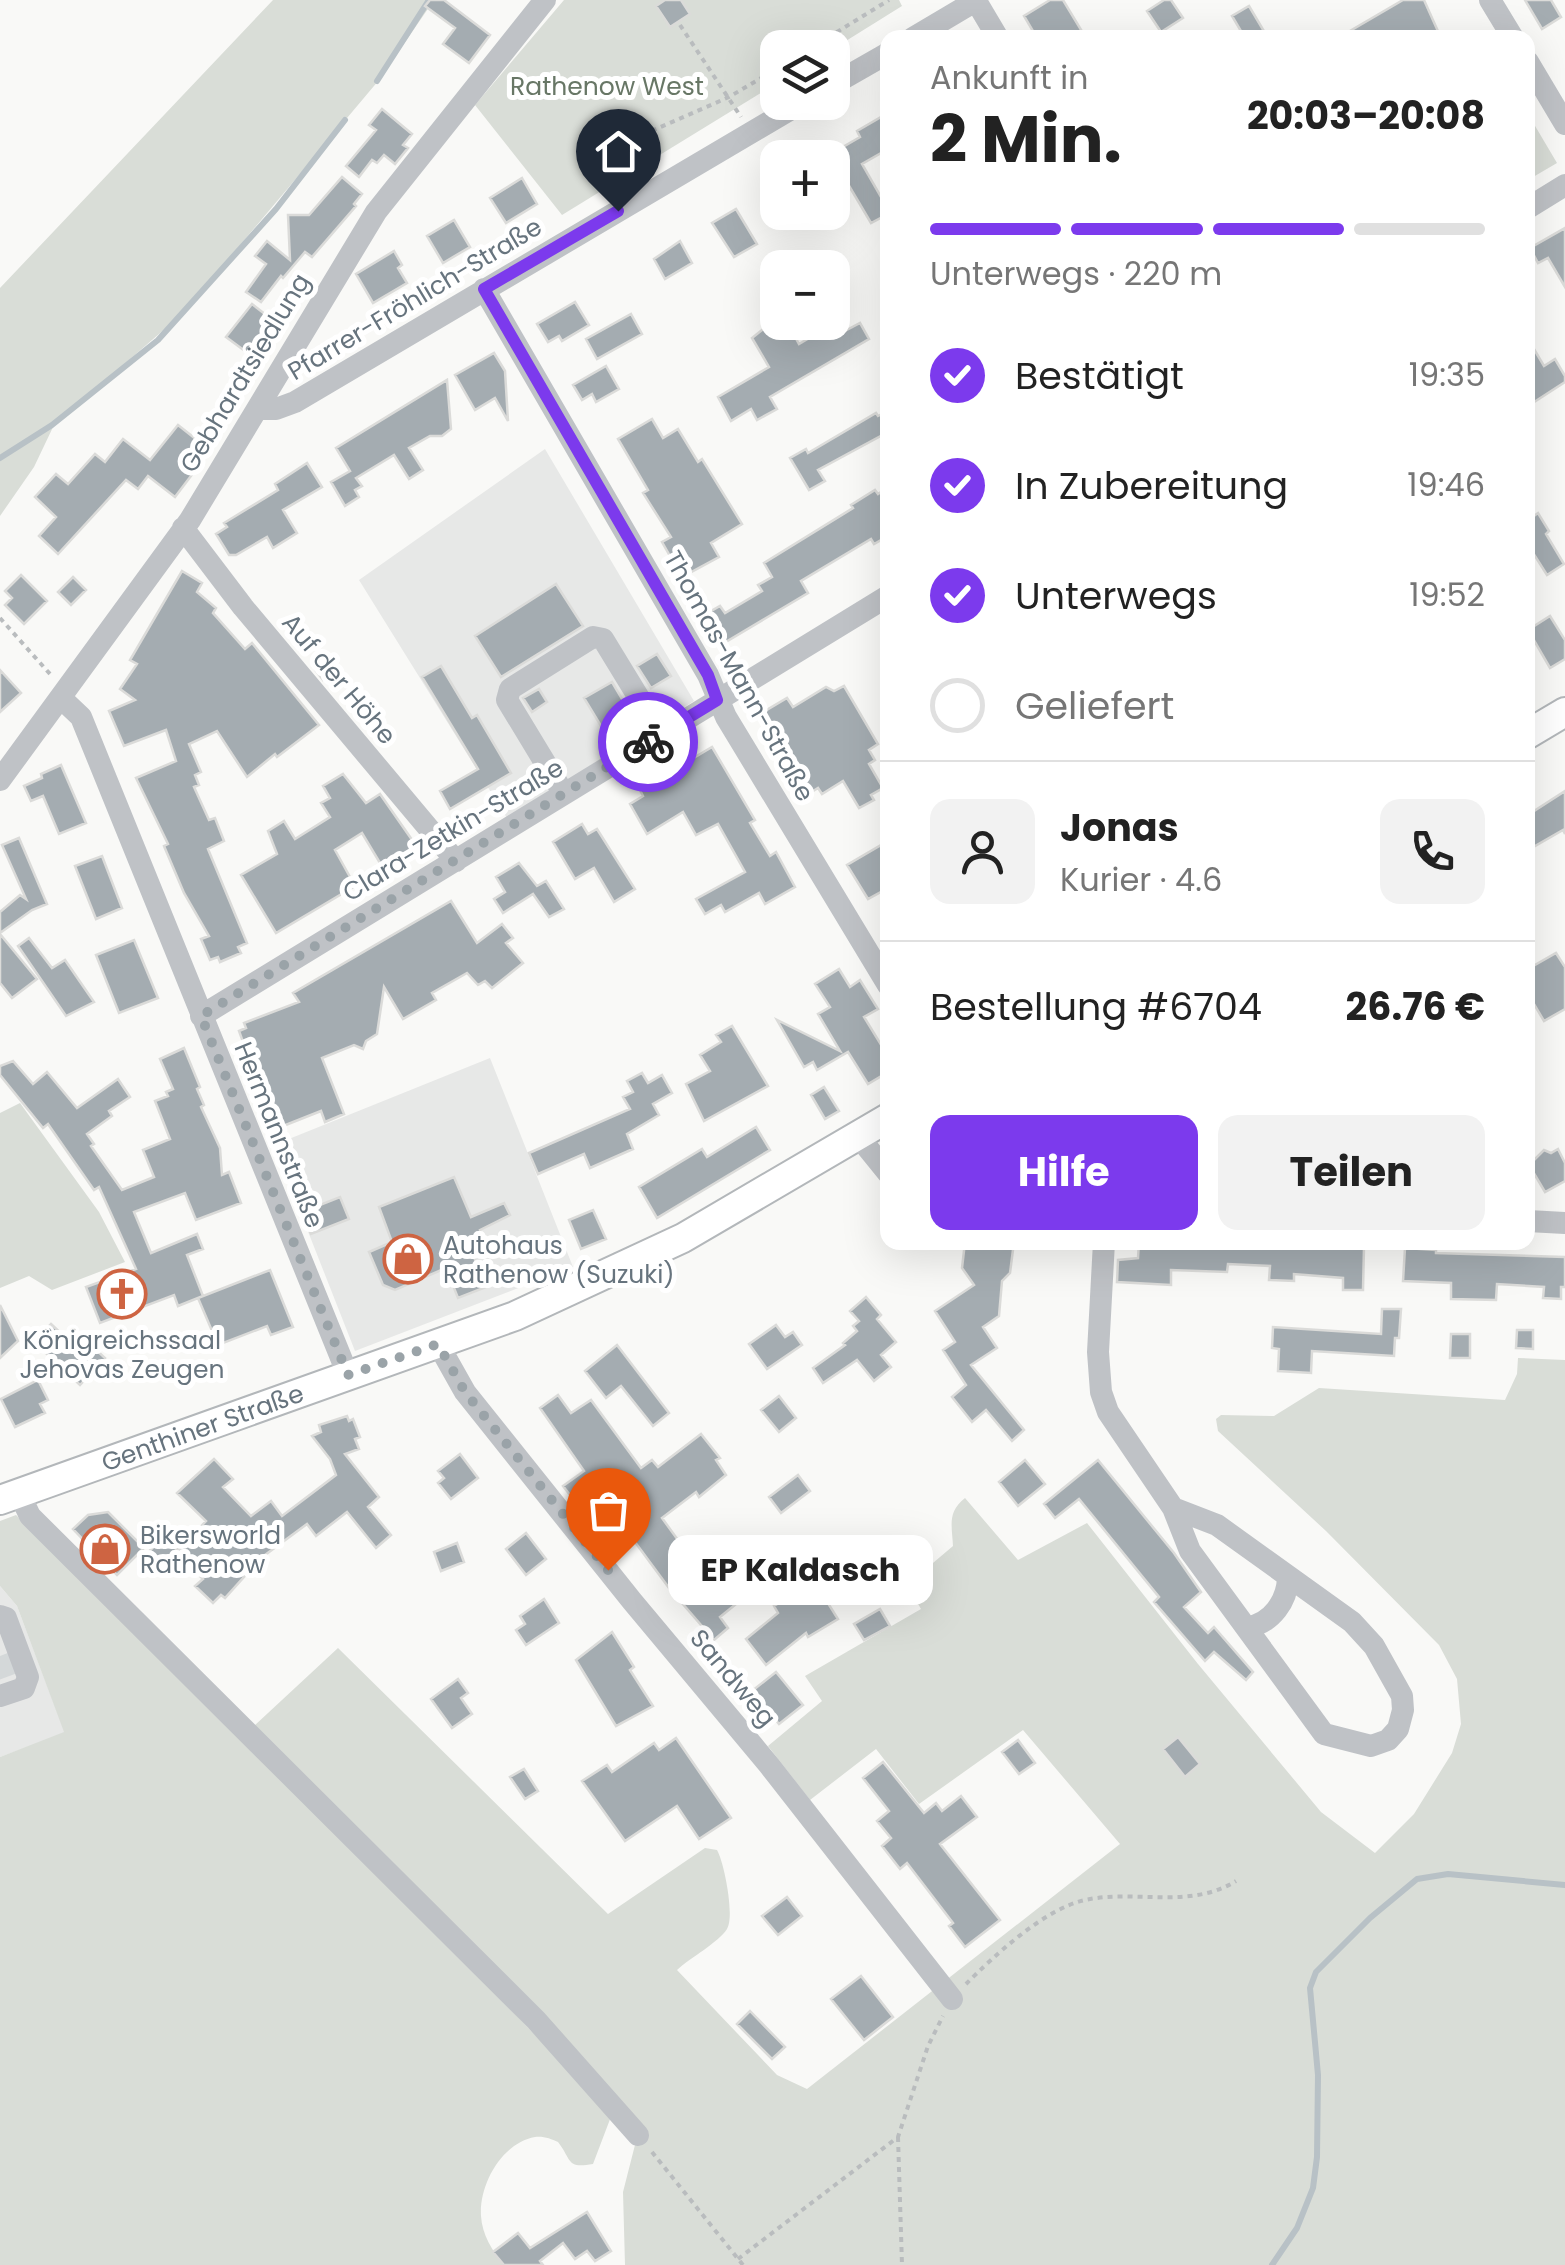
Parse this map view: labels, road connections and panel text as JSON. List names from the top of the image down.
{
  "streets": {
    "main road": ["Genthiner Straße"],
    "street": [
      "Pfarrer-Fröhlich-Straße",
      "Gebhardtsiedlung",
      "Thomas-Mann-Straße",
      "Auf der Höhe",
      "Clara-Zetkin-Straße",
      "Hermannstraße",
      "Sandweg"
    ]
  },
  "crossings": [
    ["Pfarrer-Fröhlich-Straße", "Gebhardtsiedlung"],
    ["Pfarrer-Fröhlich-Straße", "Thomas-Mann-Straße"],
    ["Gebhardtsiedlung", "Auf der Höhe"],
    ["Gebhardtsiedlung", "Hermannstraße"],
    ["Thomas-Mann-Straße", "Clara-Zetkin-Straße"],
    ["Auf der Höhe", "Clara-Zetkin-Straße"],
    ["Clara-Zetkin-Straße", "Hermannstraße"],
    ["Hermannstraße", "Genthiner Straße"],
    ["Genthiner Straße", "Sandweg"]
  ],
  "parks": ["Rathenow West"],
  "places": {
    "shop": ["Autohaus Rathenow (Suzuki)", "Bikersworld Rathenow"],
    "church": ["Königreichssaal Jehovas Zeugen"],
    "other": ["EP Kaldasch"]
  },
  "page": {
    "map_buttons": ["+", "−"],
    "heading": ["2 Min.", "Ankunft in", "20:03–20:08"],
    "panel": [
      "Jonas",
      "Kurier · 4.6",
      "Bestellung #6704",
      "26.76 €"
    ],
    "bar": "Unterwegs · 220 m",
    "list": [
      ["Bestätigt", "19:35"],
      ["In Zubereitung", "19:46"],
      ["Unterwegs", "19:52"],
      "Geliefert"
    ],
    "buttons": ["Hilfe", "Teilen"],
    "bubble": "EP Kaldasch"
  }
}
